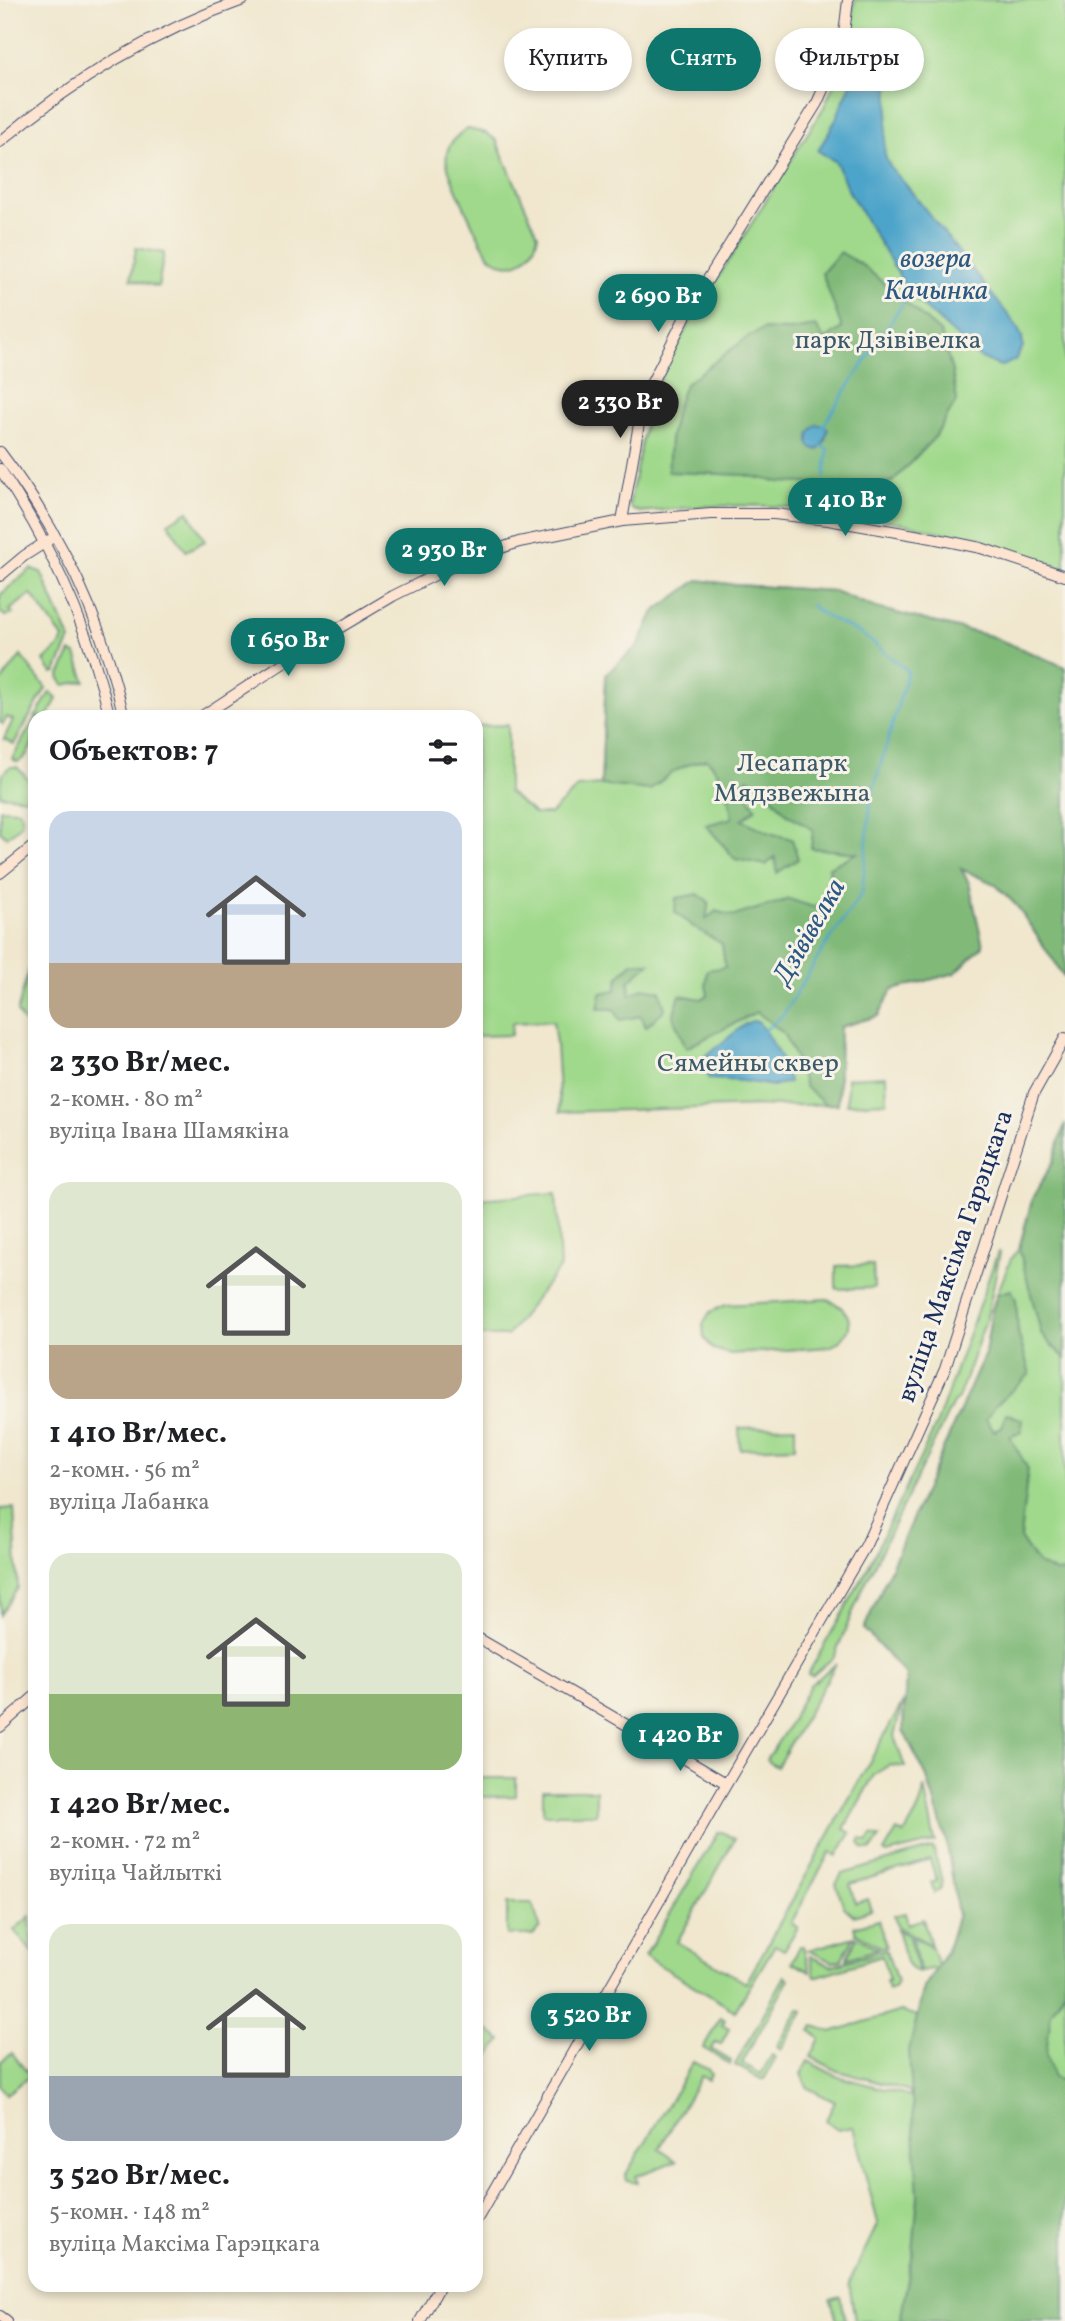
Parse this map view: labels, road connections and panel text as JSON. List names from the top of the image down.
{
  "streets": {
    "main road": ["вуліца Максіма Гарэцкага"]
  },
  "water": ["возера Качынка", "Дзівівелка"],
  "parks": ["парк Дзівівелка", "Лесапарк Мядзвежына", "Сямейны сквер"],
  "page": {
    "chip": ["Купить", "Снять", "Фильтры"],
    "price": [
      "2 690 Br",
      "2 330 Br",
      "1 410 Br",
      "2 930 Br",
      "1 650 Br",
      "1 420 Br",
      "3 520 Br"
    ],
    "heading": "Объектов: 7",
    "list": [
      {
        "name": "2 330 Br/мес.",
        "note": "2-комн. · 80 m² · вуліца Івана Шамякіна"
      },
      {
        "name": "1 410 Br/мес.",
        "note": "2-комн. · 56 m² · вуліца Лабанка"
      },
      {
        "name": "1 420 Br/мес.",
        "note": "2-комн. · 72 m² · вуліца Чайлыткі"
      },
      {
        "name": "3 520 Br/мес.",
        "note": "5-комн. · 148 m² · вуліца Максіма Гарэцкага"
      }
    ]
  }
}
